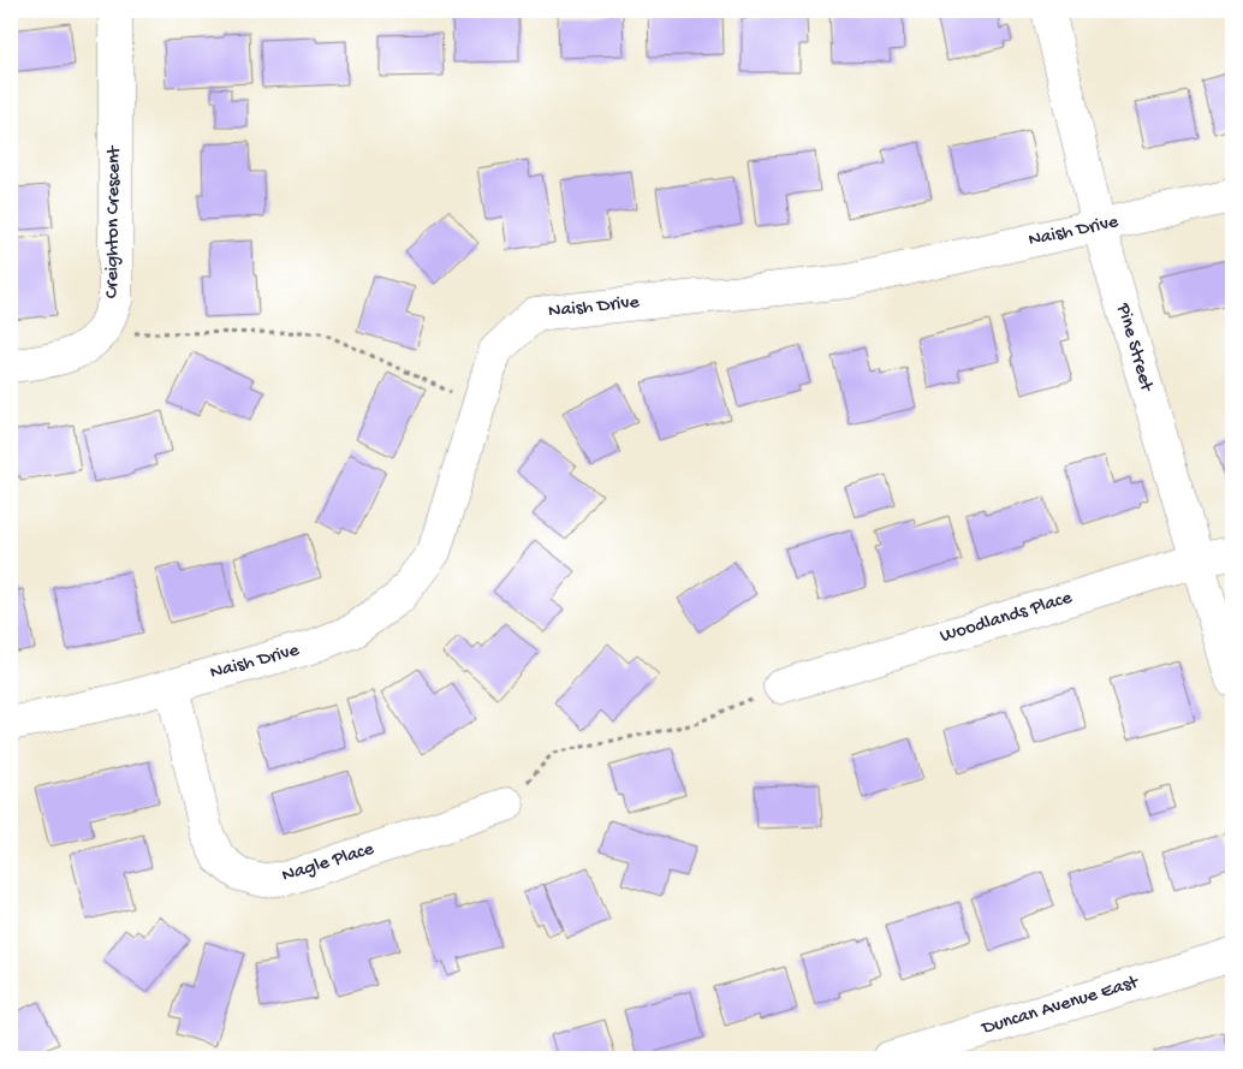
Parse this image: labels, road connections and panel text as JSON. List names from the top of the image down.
{
  "streets": {
    "street": [
      "Creighton Crescent",
      "Naish Drive",
      "Pine Street",
      "Woodlands Place",
      "Nagle Place",
      "Duncan Avenue East"
    ]
  },
  "crossings": [
    ["Naish Drive", "Pine Street"],
    ["Naish Drive", "Nagle Place"],
    ["Pine Street", "Woodlands Place"]
  ]
}
